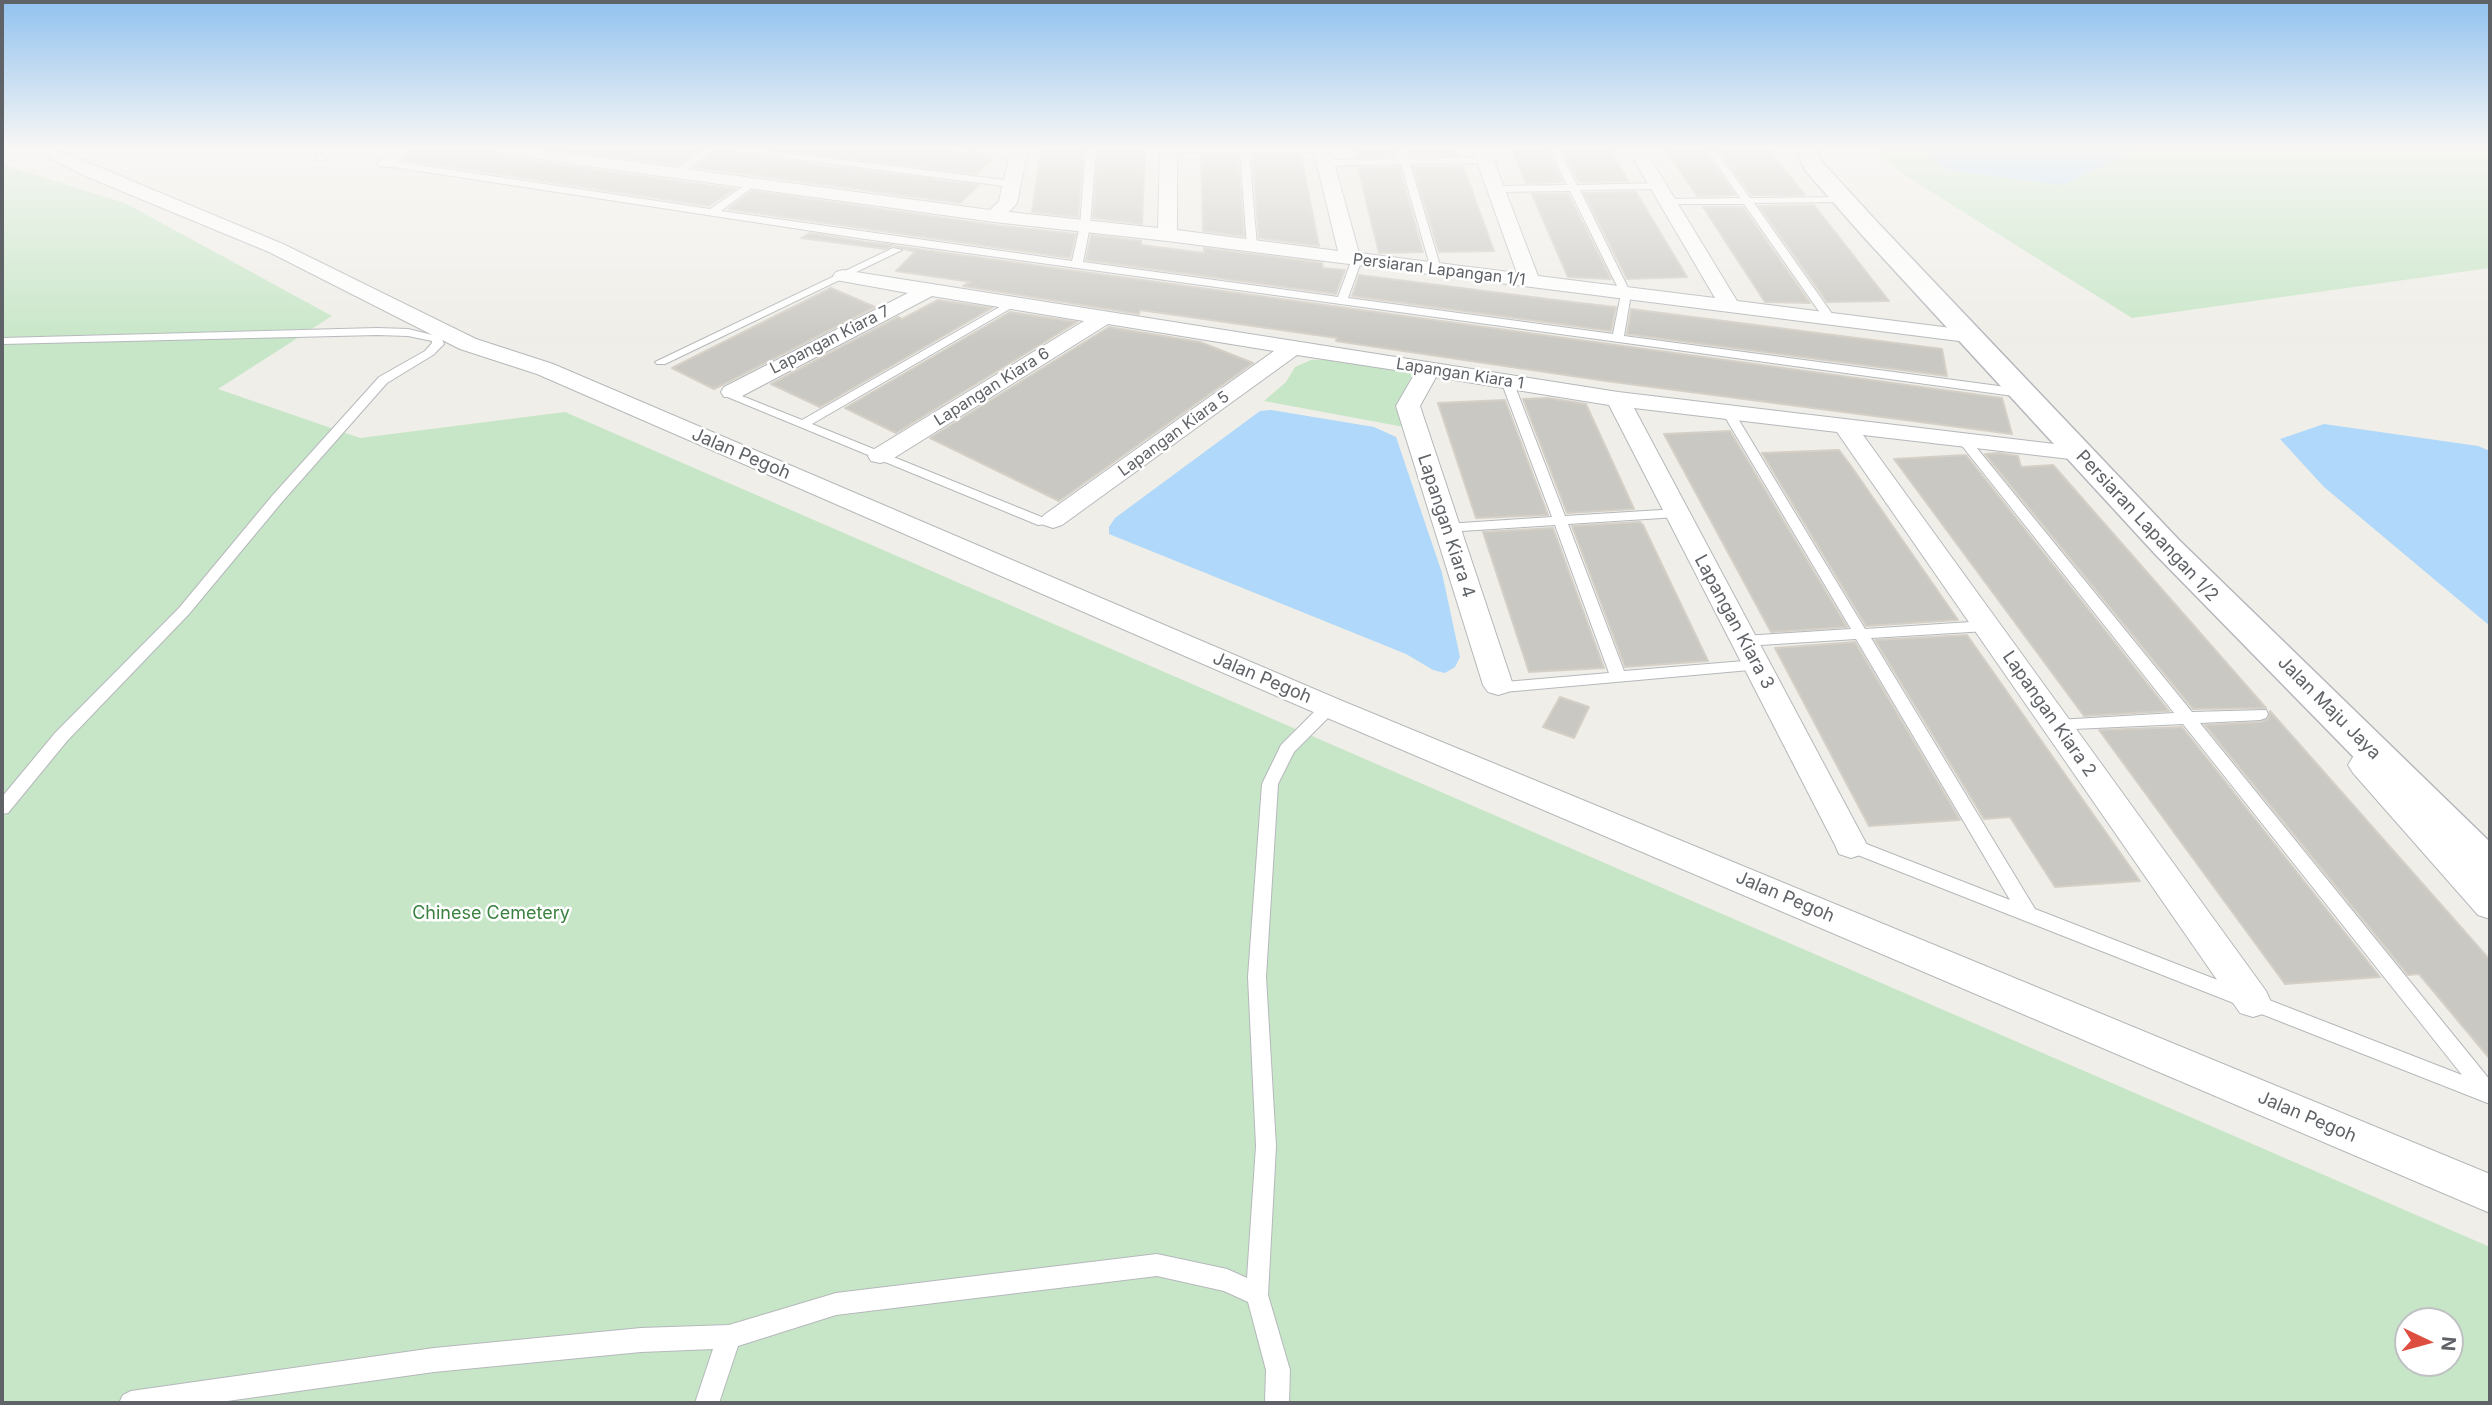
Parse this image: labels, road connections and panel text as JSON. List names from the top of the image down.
{
  "streets": {
    "street": [
      "Persiaran Lapangan 1/1",
      "Lapangan Kiara 7",
      "Lapangan Kiara 1",
      "Lapangan Kiara 6",
      "Lapangan Kiara 5",
      "Jalan Pegoh",
      "Lapangan Kiara 4",
      "Persiaran Lapangan 1/2",
      "Lapangan Kiara 3",
      "Jalan Maju Jaya",
      "Lapangan Kiara 2"
    ]
  },
  "crossings": [
    ["Persiaran Lapangan 1/1", "Persiaran Lapangan 1/2"],
    ["Lapangan Kiara 7", "Lapangan Kiara 1"],
    ["Lapangan Kiara 1", "Lapangan Kiara 6"],
    ["Lapangan Kiara 1", "Lapangan Kiara 5"],
    ["Lapangan Kiara 1", "Lapangan Kiara 4"],
    ["Lapangan Kiara 1", "Persiaran Lapangan 1/2"],
    ["Lapangan Kiara 1", "Lapangan Kiara 3"],
    ["Lapangan Kiara 1", "Lapangan Kiara 2"],
    ["Persiaran Lapangan 1/2", "Jalan Maju Jaya"]
  ],
  "parks": ["Chinese Cemetery"],
  "north": "right"
}
